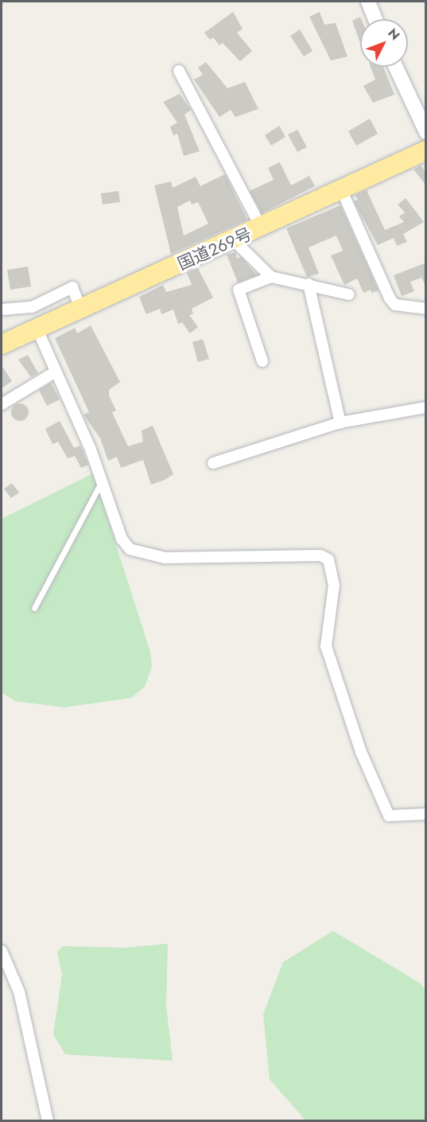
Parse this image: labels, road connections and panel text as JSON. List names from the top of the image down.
{
  "streets": {
    "highway": ["国道269号"]
  },
  "north": "top right"
}
